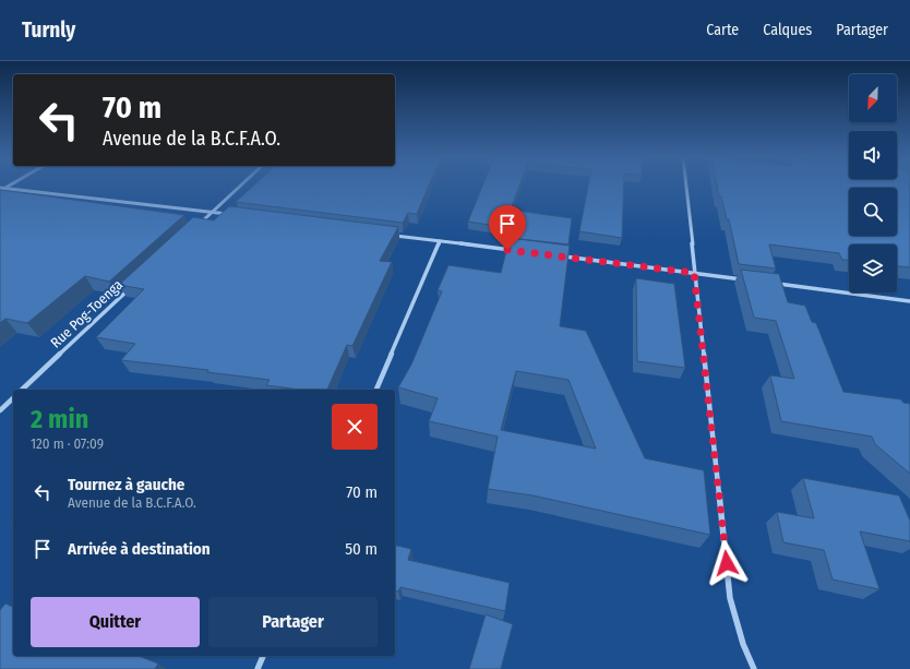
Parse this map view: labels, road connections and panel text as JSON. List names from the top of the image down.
{
  "streets": {
    "street": ["Rue Pog-Toenga"]
  },
  "north": "bottom left",
  "page": {
    "header": "Turnly",
    "nav": ["Carte", "Calques", "Partager"],
    "turn": ["70 m", "Avenue de la B.C.F.A.O."],
    "heading": ["2 min", "120 m · 07:09"],
    "list": [
      {
        "name": "Tournez à gauche",
        "note": "Avenue de la B.C.F.A.O.",
        "value": "70 m"
      },
      {
        "name": "Arrivée à destination",
        "value": "50 m"
      }
    ],
    "buttons": ["Quitter", "Partager"]
  }
}
